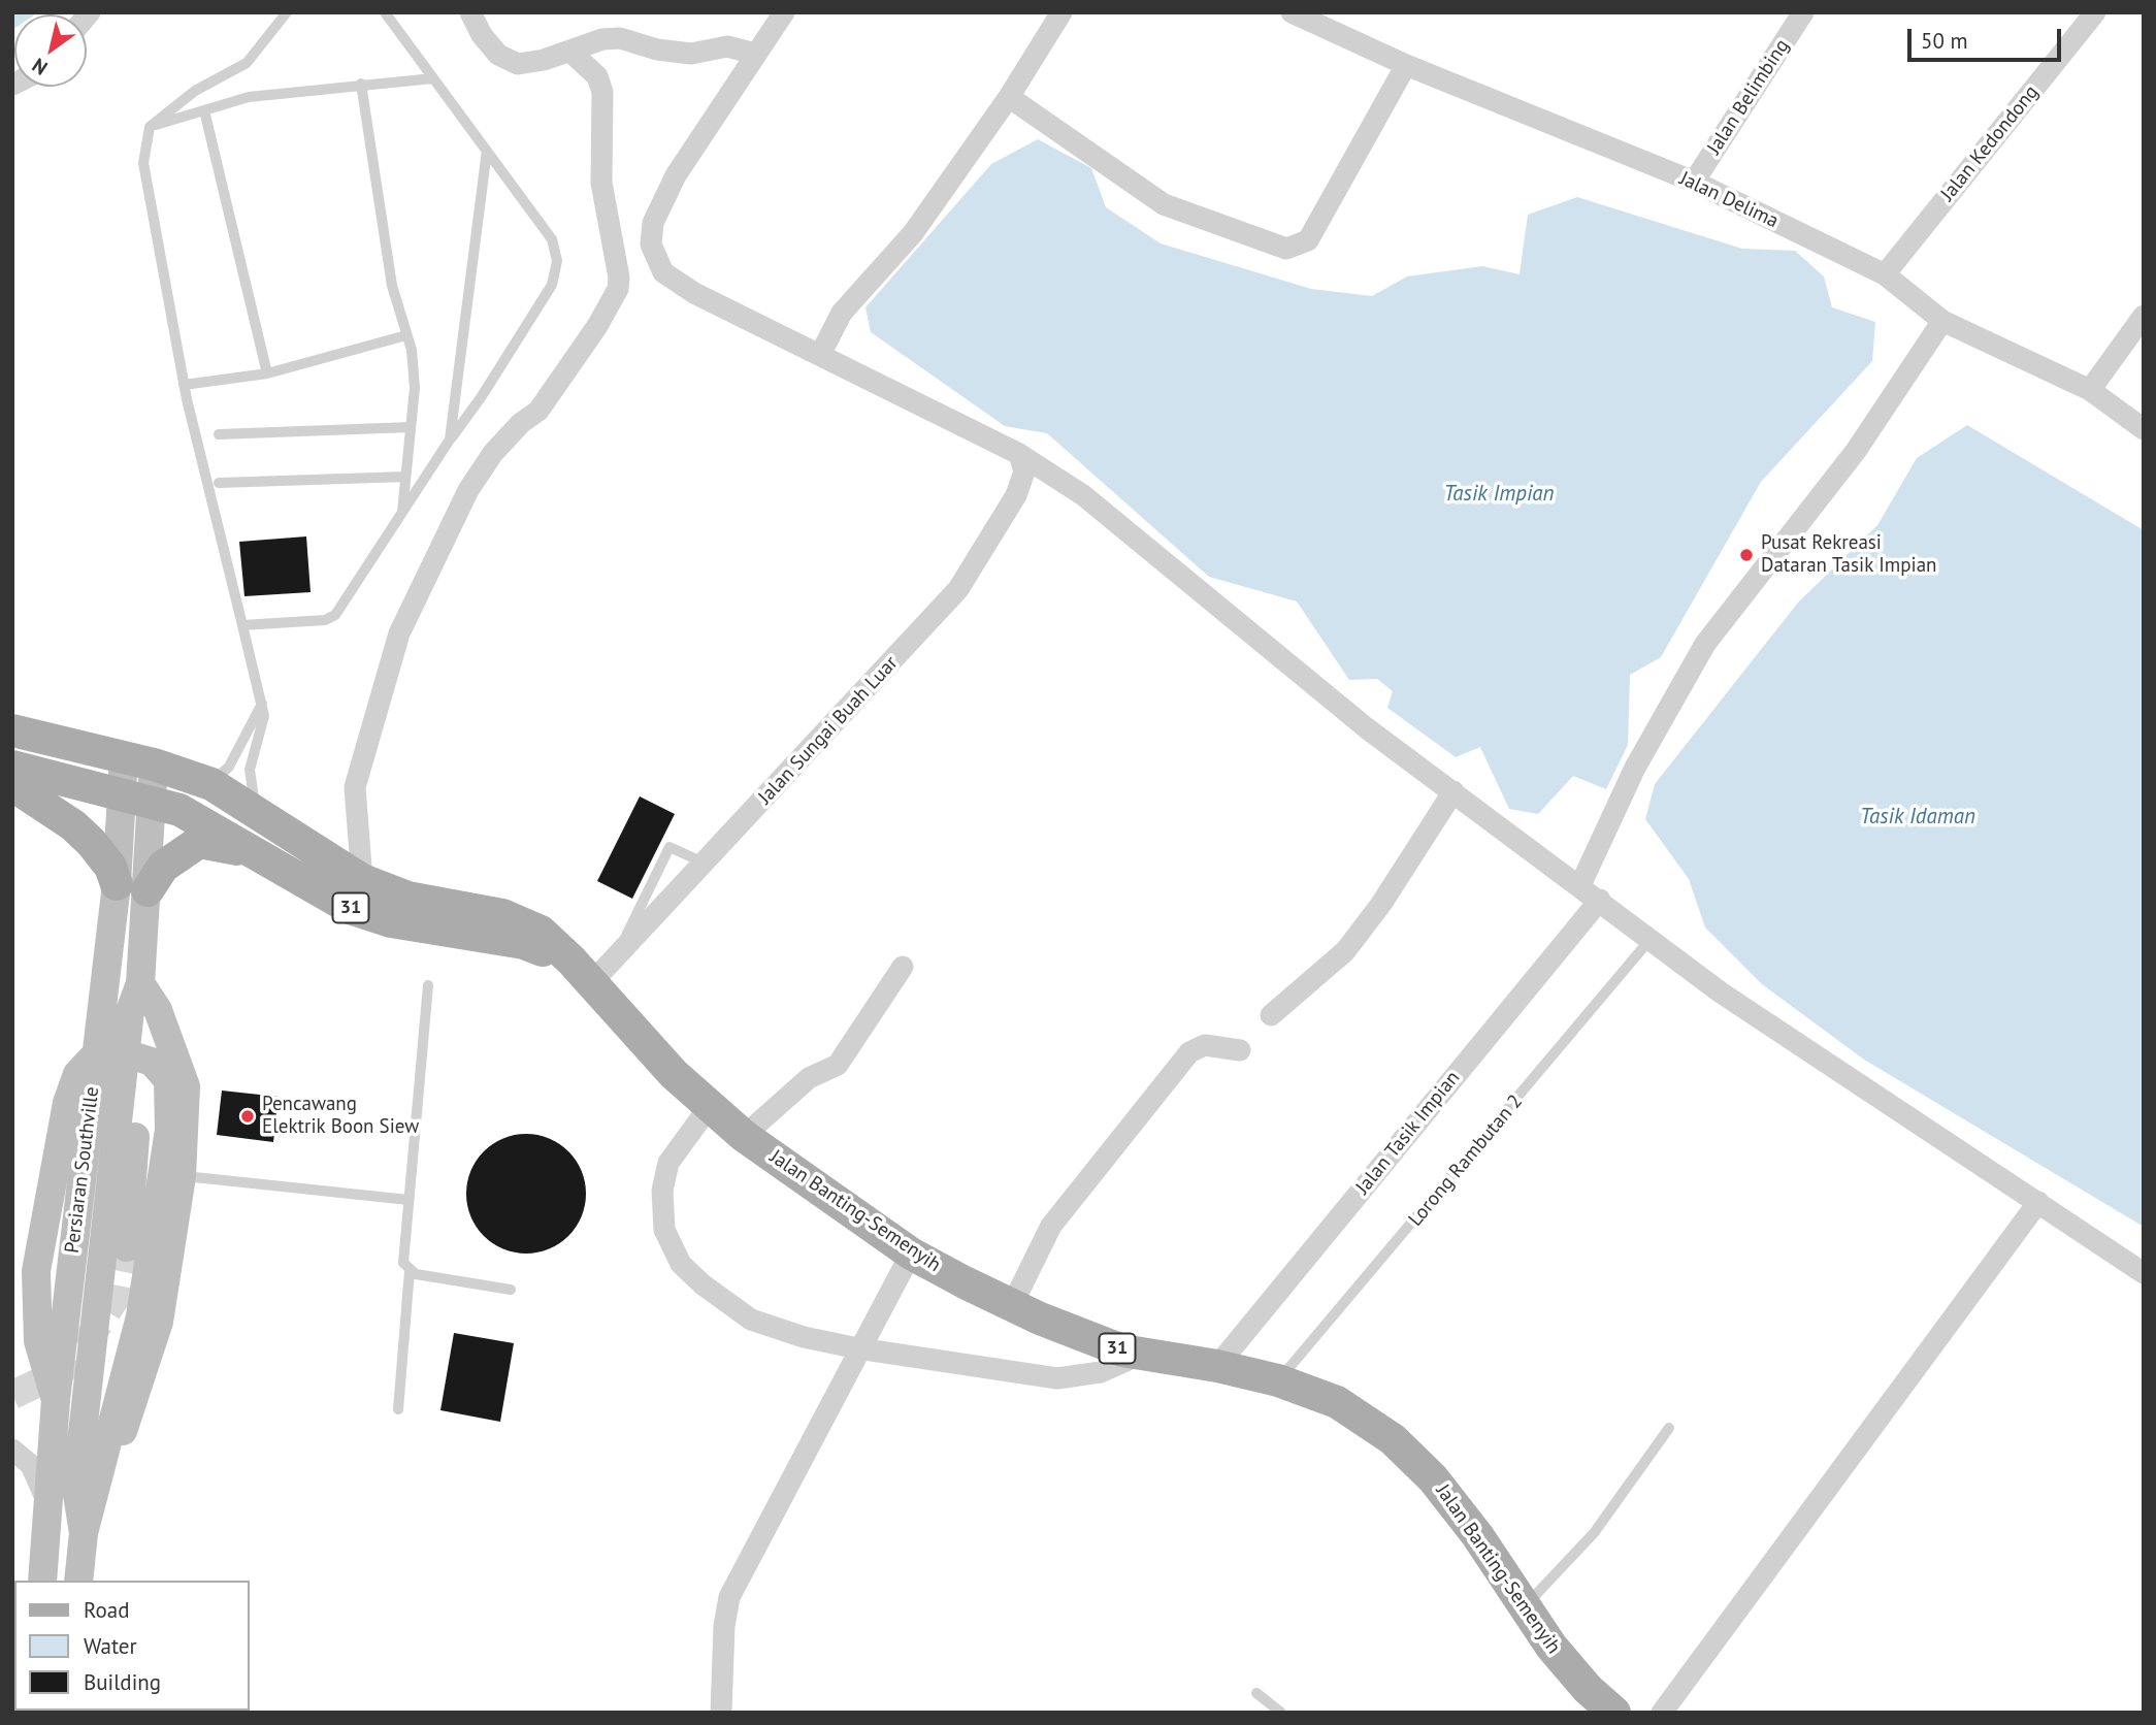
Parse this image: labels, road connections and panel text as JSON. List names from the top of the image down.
{
  "streets": {
    "main road": ["31", "Persiaran Southville", "Jalan Banting-Semenyih"],
    "street": [
      "Jalan Belimbing",
      "Jalan Kedondong",
      "Jalan Delima",
      "Jalan Sungai Buah Luar",
      "Jalan Tasik Impian"
    ],
    "lane": ["Lorong Rambutan 2"]
  },
  "crossings": [
    ["Jalan Belimbing", "Jalan Delima"],
    ["Jalan Kedondong", "Jalan Delima"],
    ["Jalan Sungai Buah Luar", "Jalan Banting-Semenyih"],
    ["Jalan Tasik Impian", "Jalan Banting-Semenyih"],
    ["Lorong Rambutan 2", "Jalan Banting-Semenyih"],
    ["Persiaran Southville", "Jalan Banting-Semenyih"]
  ],
  "water": ["Tasik Impian", "Tasik Idaman"],
  "places": ["Pusat Rekreasi Dataran Tasik Impian", "Pencawang Elektrik Boon Siew"],
  "legend": ["Road", "Water", "Building"],
  "scale_bar": "50 m",
  "north": "bottom left"
}
